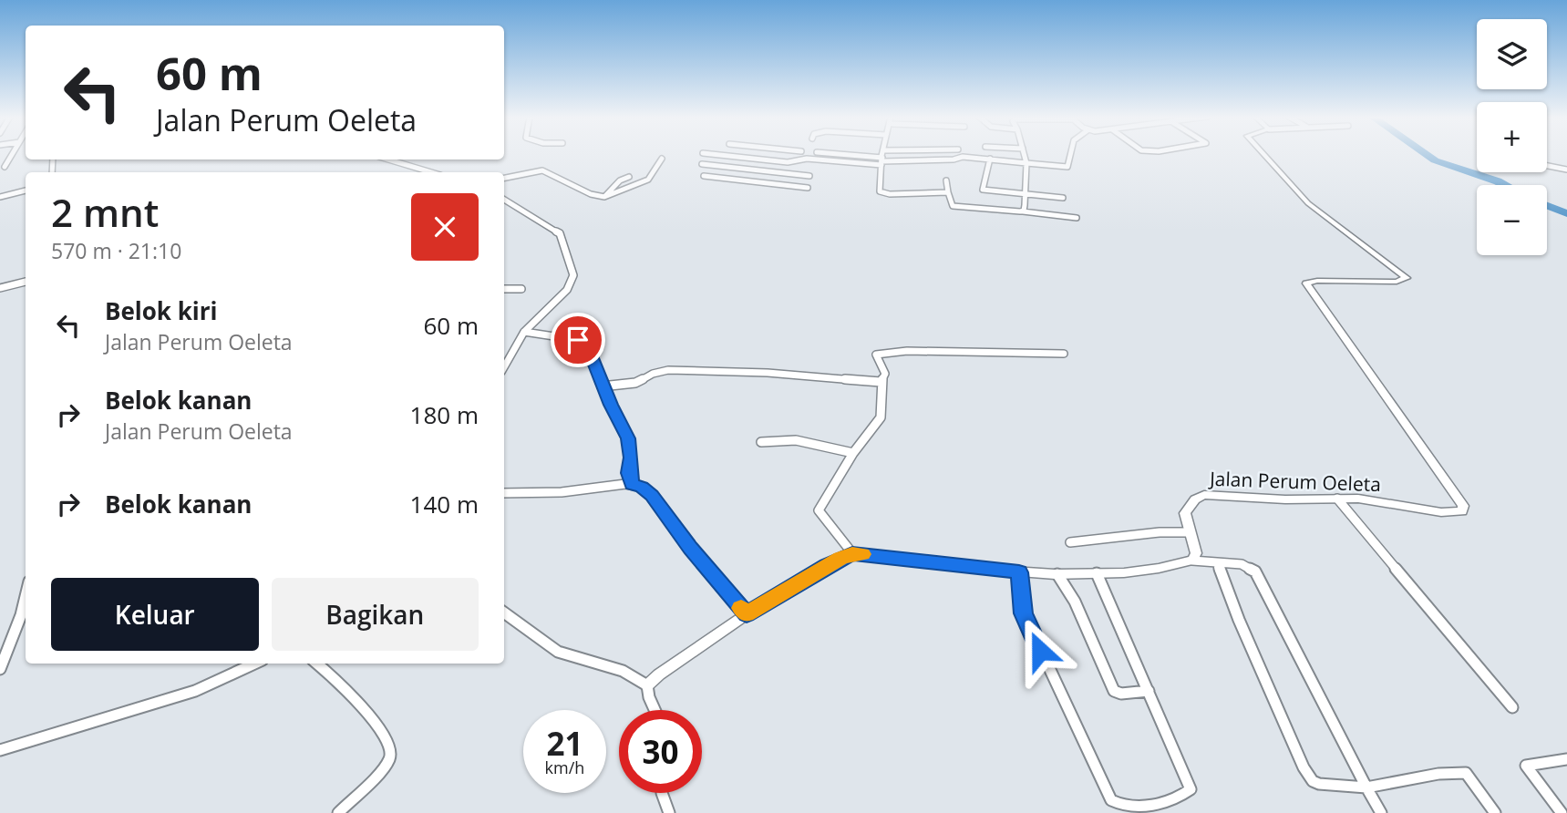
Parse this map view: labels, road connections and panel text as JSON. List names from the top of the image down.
{
  "streets": {
    "street": ["Jalan Perum Oeleta"]
  },
  "page": {
    "map_buttons": ["+", "−"],
    "turn": ["60 m", "Jalan Perum Oeleta"],
    "heading": ["2 mnt", "570 m · 21:10"],
    "list": [
      {
        "name": "Belok kiri",
        "note": "Jalan Perum Oeleta",
        "value": "60 m"
      },
      {
        "name": "Belok kanan",
        "note": "Jalan Perum Oeleta",
        "value": "180 m"
      },
      {
        "name": "Belok kanan",
        "value": "140 m"
      }
    ],
    "buttons": ["Keluar", "Bagikan"],
    "speed": "21 km/h",
    "limit": "30"
  }
}
